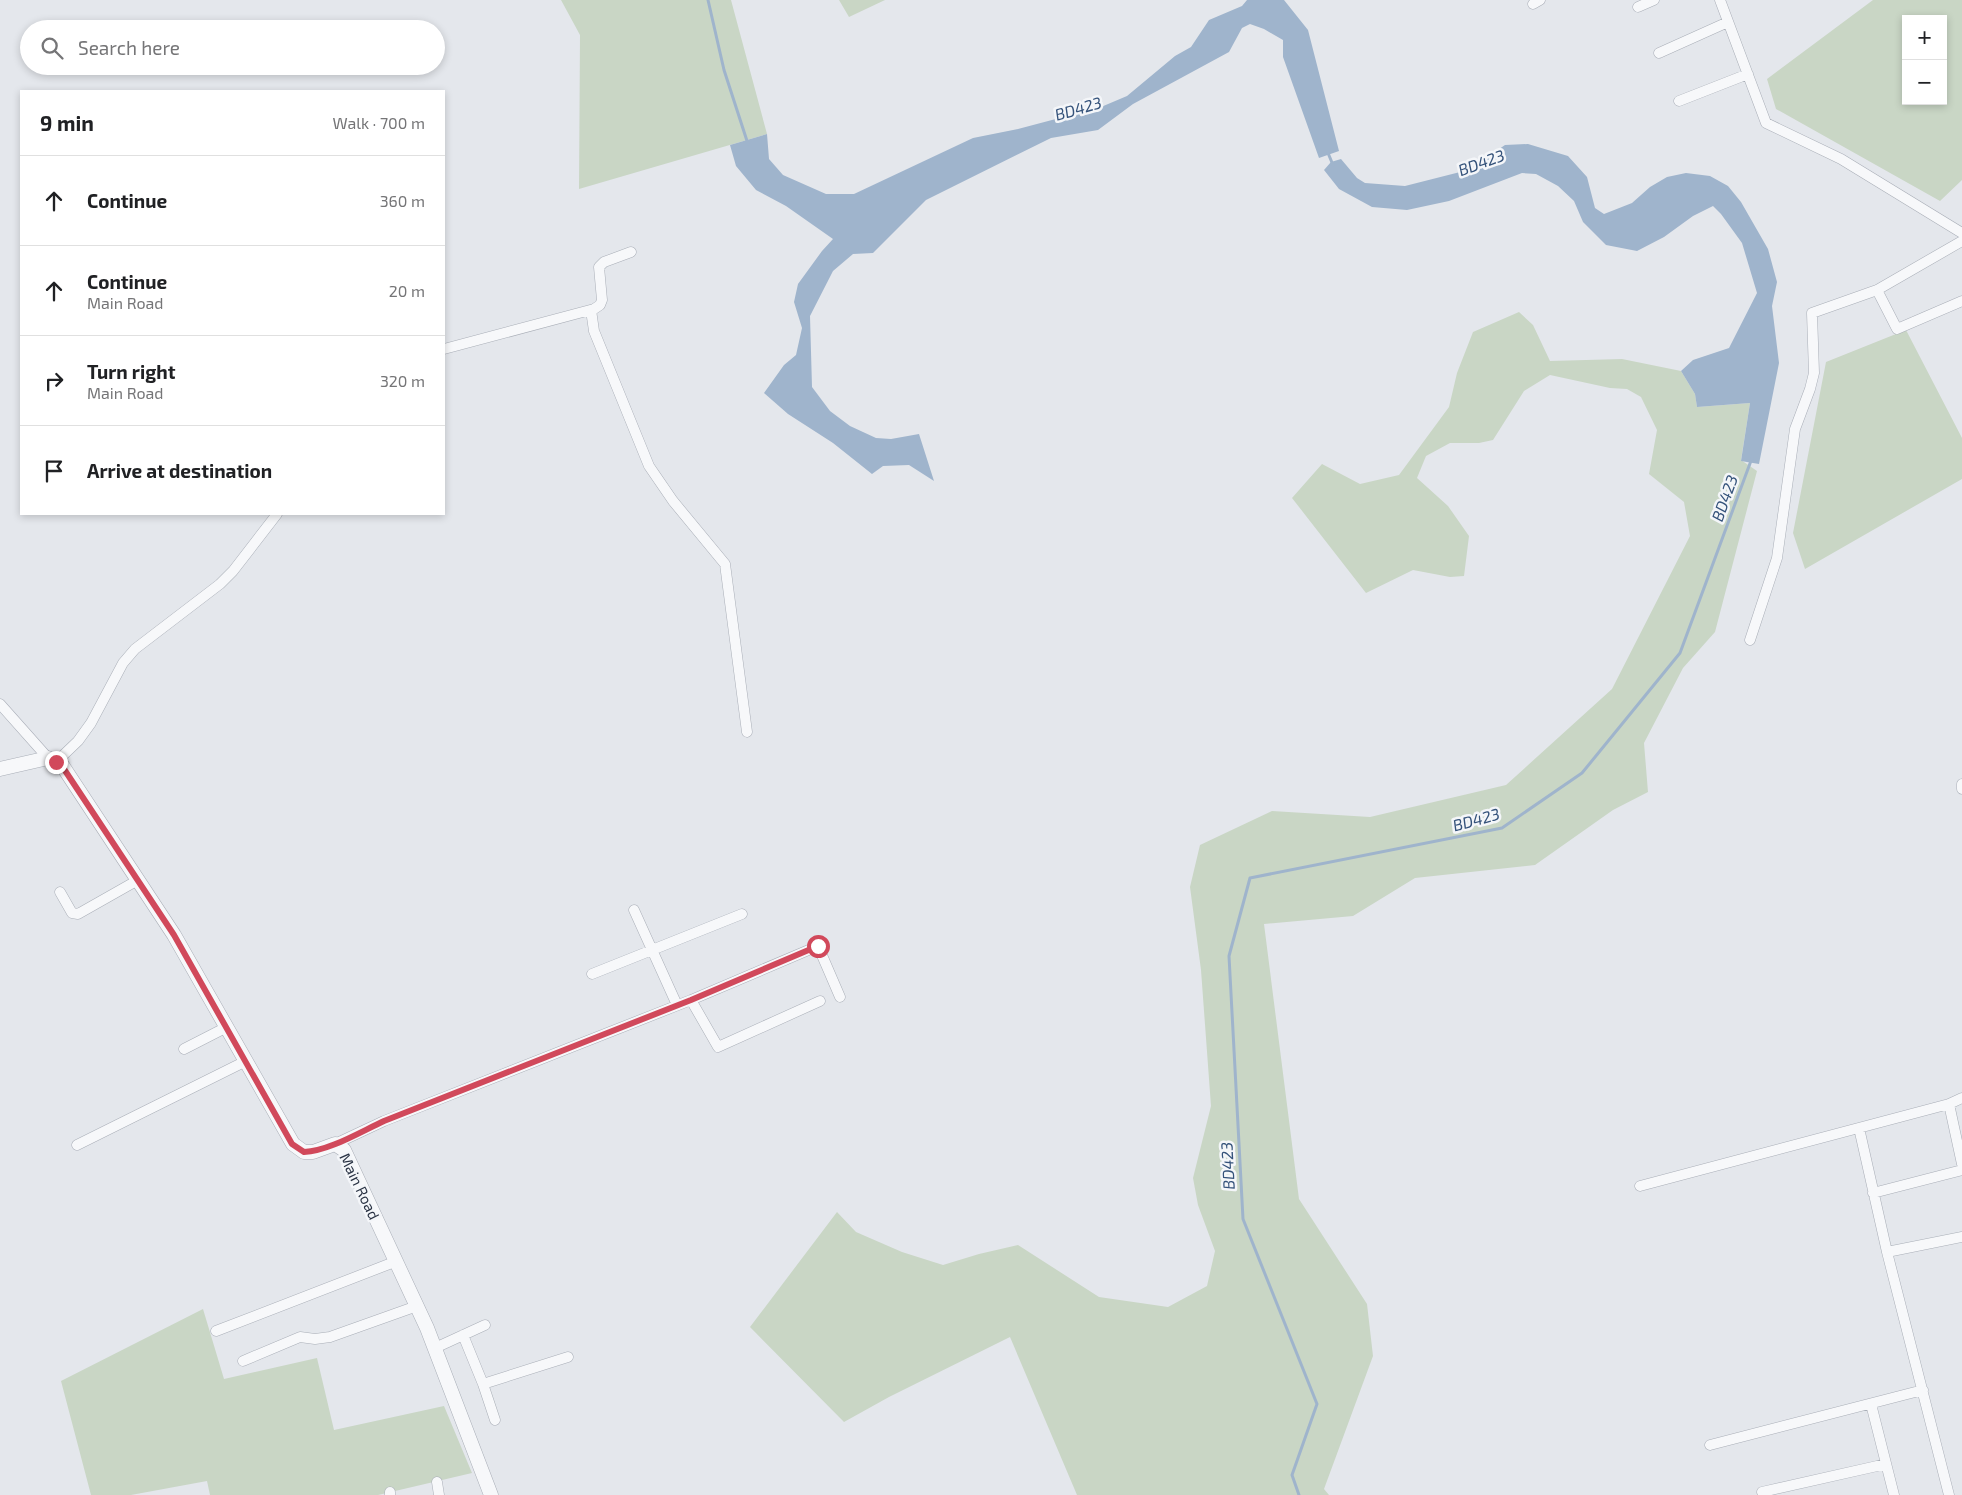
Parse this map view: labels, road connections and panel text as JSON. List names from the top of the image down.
{
  "streets": {
    "street": ["Main Road"]
  },
  "water": ["BD423"],
  "page": {
    "map_buttons": ["+", "−"],
    "search": "Search here",
    "heading": ["9 min", "Walk · 700 m"],
    "list": [
      ["Continue", "360 m"],
      ["Continue", "Main Road", "20 m"],
      ["Turn right", "Main Road", "320 m"],
      "Arrive at destination"
    ]
  }
}
